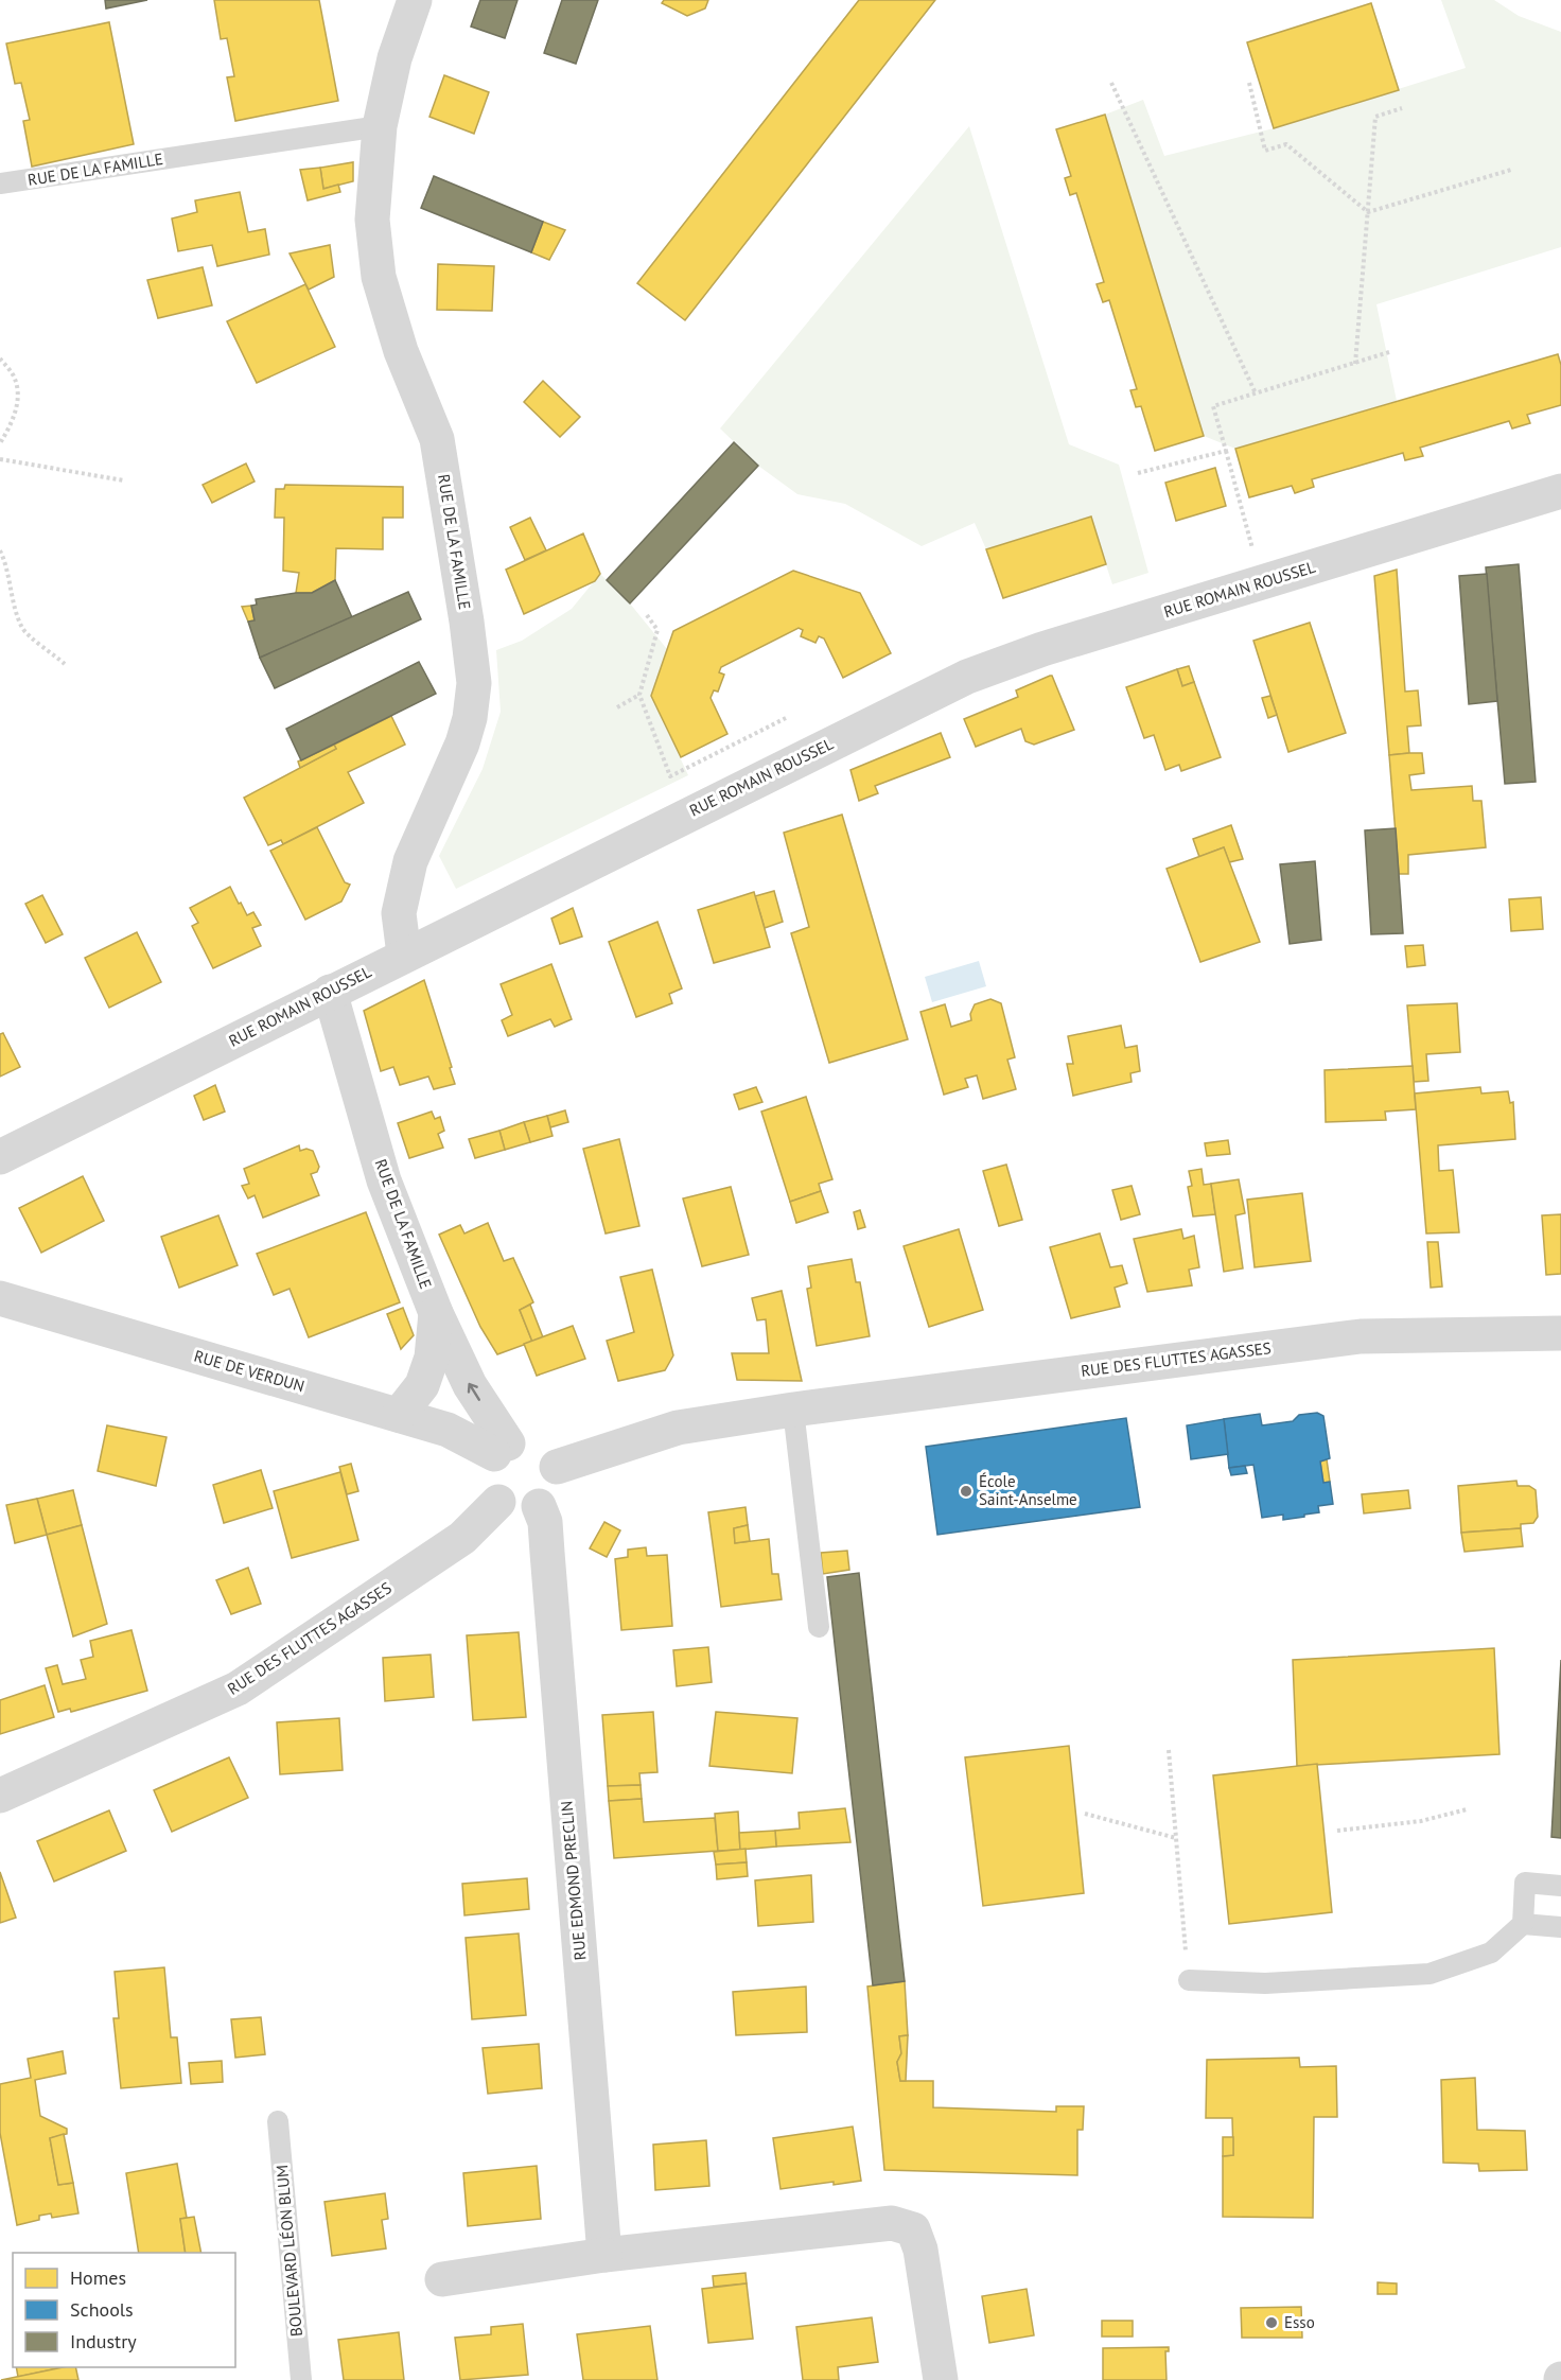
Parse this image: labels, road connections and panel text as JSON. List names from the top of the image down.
{
  "streets": {
    "street": [
      "RUE DE LA FAMILLE",
      "RUE ROMAIN ROUSSEL",
      "RUE DES FLUTTES AGASSES",
      "RUE DE VERDUN",
      "RUE EDMOND PRECLIN"
    ],
    "lane": ["BOULEVARD LÉON BLUM"]
  },
  "crossings": [
    ["RUE DE LA FAMILLE", "RUE ROMAIN ROUSSEL"],
    ["RUE DE LA FAMILLE", "RUE DES FLUTTES AGASSES"],
    ["RUE DE LA FAMILLE", "RUE DE VERDUN"],
    ["RUE DE LA FAMILLE", "RUE EDMOND PRECLIN"],
    ["RUE DES FLUTTES AGASSES", "RUE DE VERDUN"],
    ["RUE DES FLUTTES AGASSES", "RUE EDMOND PRECLIN"],
    ["RUE DE VERDUN", "RUE EDMOND PRECLIN"]
  ],
  "places": ["École Saint-Anselme", "Esso"],
  "legend": ["Homes", "Schools", "Industry"]
}
